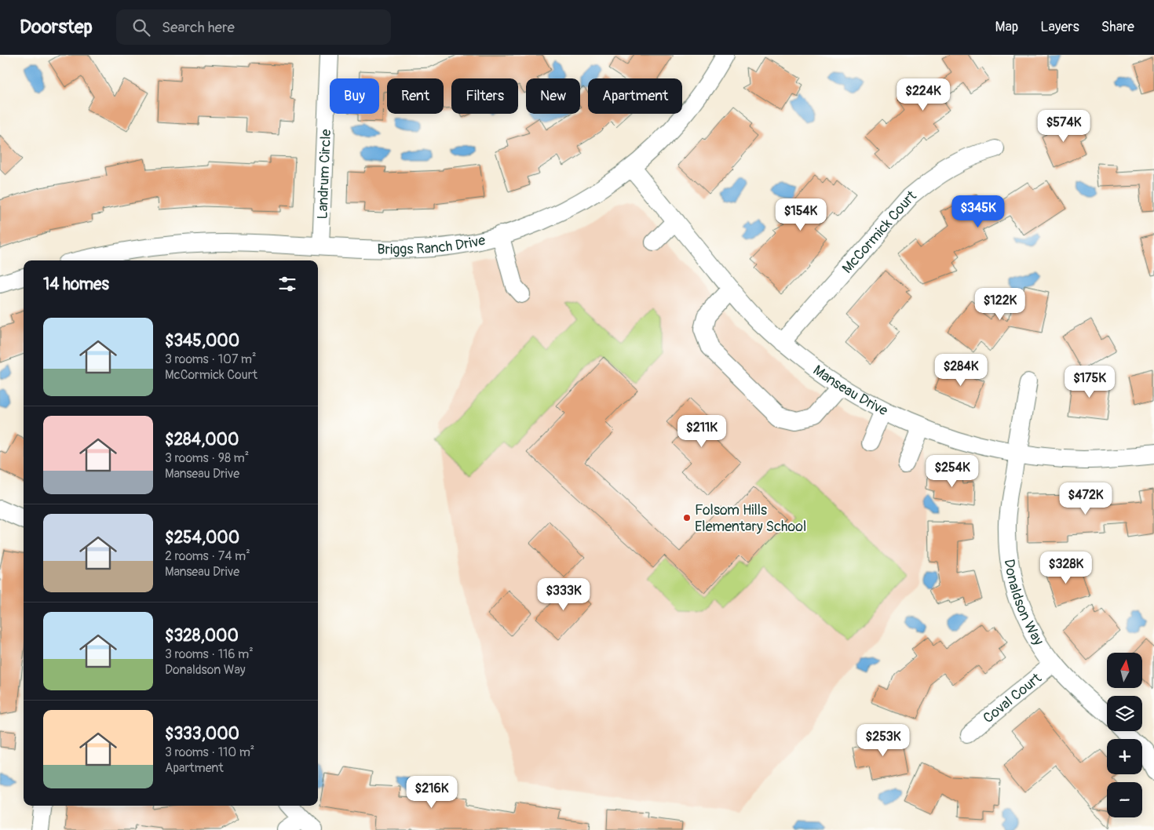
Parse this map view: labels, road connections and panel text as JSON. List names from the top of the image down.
{
  "streets": {
    "street": [
      "Landrum Circle",
      "McCormick Court",
      "Briggs Ranch Drive",
      "Manseau Drive",
      "Donaldson Way",
      "Coval Court"
    ]
  },
  "crossings": [
    ["Landrum Circle", "Briggs Ranch Drive"],
    ["McCormick Court", "Manseau Drive"],
    ["Briggs Ranch Drive", "Manseau Drive"],
    ["Manseau Drive", "Donaldson Way"],
    ["Donaldson Way", "Coval Court"]
  ],
  "places": ["Folsom Hills Elementary School"],
  "north": "top",
  "page": {
    "header": "Doorstep",
    "search": "Search here",
    "nav": ["Map", "Layers", "Share"],
    "price": [
      "$224K",
      "$574K",
      "$345K",
      "$154K",
      "$122K",
      "$284K",
      "$175K",
      "$211K",
      "$254K",
      "$472K",
      "$328K",
      "$333K",
      "$253K",
      "$216K"
    ],
    "chip": [
      "Buy",
      "Rent",
      "Filters",
      "New",
      "Apartment"
    ],
    "heading": "14 homes",
    "list": [
      {
        "name": "$345,000",
        "note": "3 rooms · 107 m² · McCormick Court"
      },
      {
        "name": "$284,000",
        "note": "3 rooms · 98 m² · Manseau Drive"
      },
      {
        "name": "$254,000",
        "note": "2 rooms · 74 m² · Manseau Drive"
      },
      {
        "name": "$328,000",
        "note": "3 rooms · 116 m² · Donaldson Way"
      },
      {
        "name": "$333,000",
        "note": "3 rooms · 110 m² · Apartment"
      }
    ],
    "map_buttons": ["+", "−"]
  }
}
